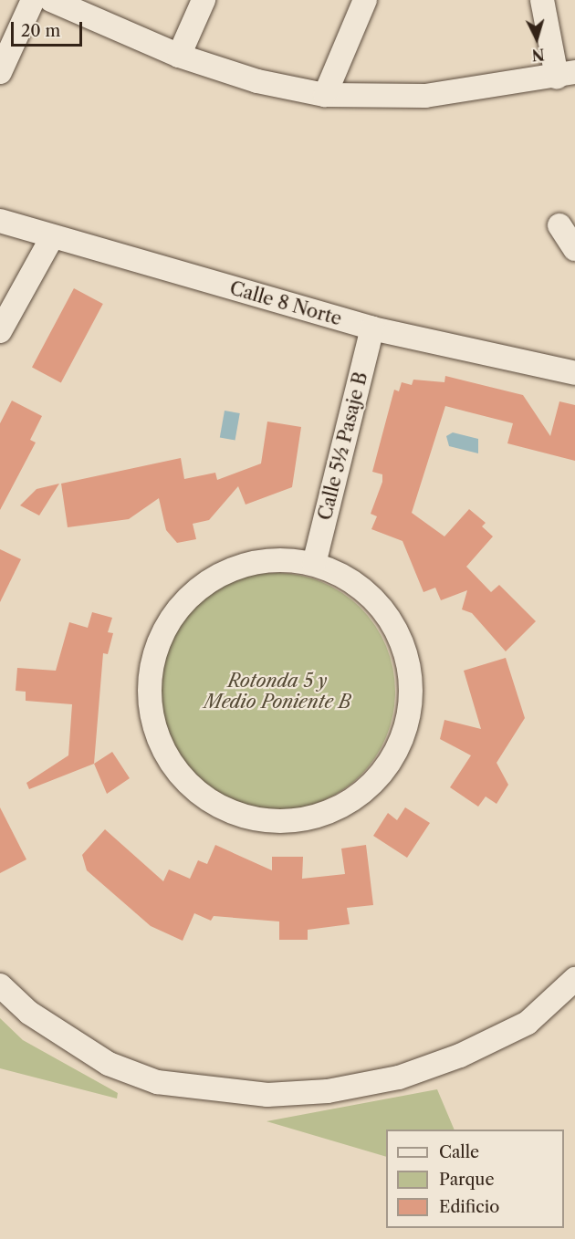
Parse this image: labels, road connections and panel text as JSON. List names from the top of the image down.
{
  "streets": {
    "street": ["Calle 8 Norte", "Calle 5½ Pasaje B"]
  },
  "crossings": [
    ["Calle 8 Norte", "Calle 5½ Pasaje B"]
  ],
  "parks": ["Rotonda 5 y Medio Poniente B"],
  "legend": ["Calle", "Parque", "Edificio"],
  "scale_bar": "20 m",
  "north": "bottom"
}
